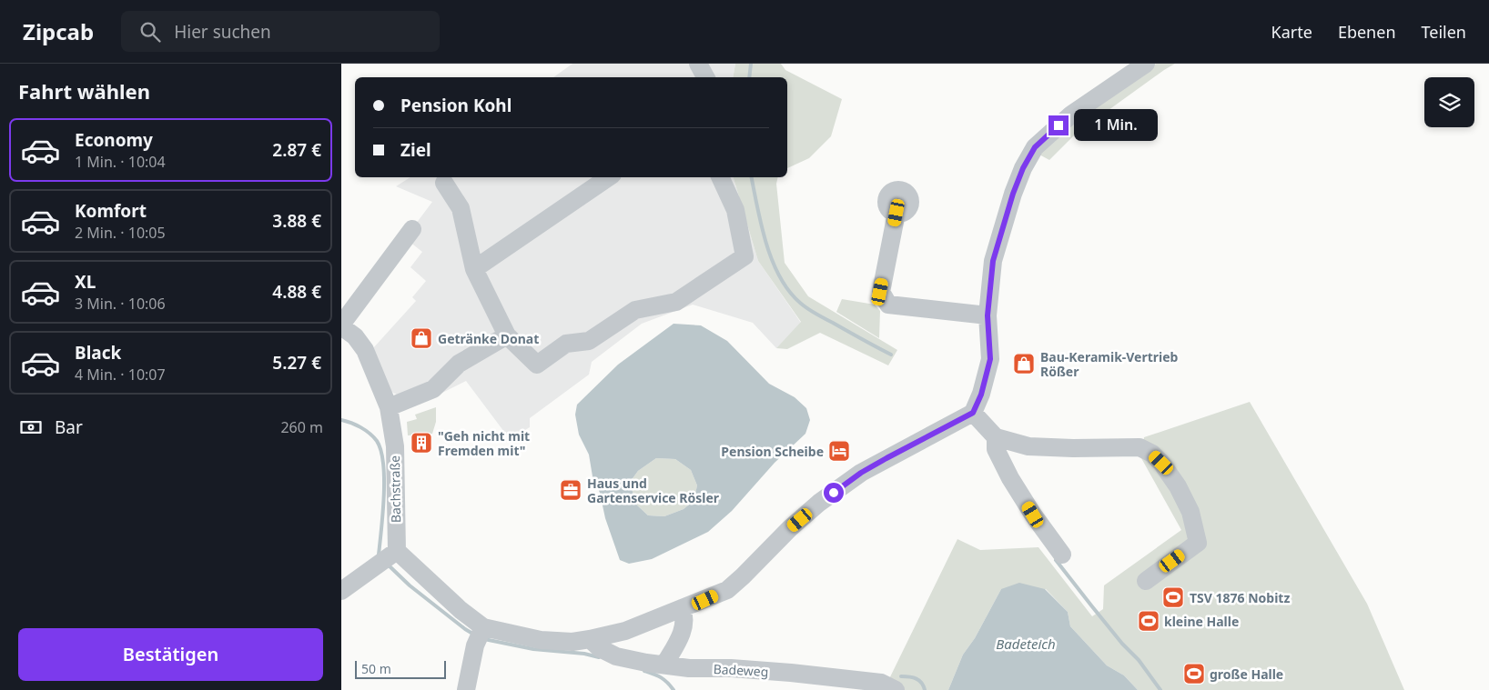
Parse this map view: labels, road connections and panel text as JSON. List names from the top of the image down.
{
  "streets": {
    "street": ["Bachstraße", "Badeweg"]
  },
  "water": ["Badeteich"],
  "places": {
    "shop": ["Getränke Donat", "Bau-Keramik-Vertrieb Rößer"],
    "building": ["\"Geh nicht mit Fremden mit\""],
    "hotel": ["Pension Scheibe"],
    "office": ["Haus und Gartenservice Rösler"],
    "sports": ["TSV 1876 Nobitz", "kleine Halle", "große Halle"]
  },
  "scale_bar": "50 m",
  "page": {
    "header": "Zipcab",
    "search": "Hier suchen",
    "nav": ["Karte", "Ebenen", "Teilen"],
    "heading": "Fahrt wählen",
    "banner": ["Pension Kohl", "Ziel"],
    "bubble": "1 Min.",
    "list": [
      {
        "name": "Economy",
        "note": "1 Min. · 10:04",
        "value": "2.87 €"
      },
      {
        "name": "Komfort",
        "note": "2 Min. · 10:05",
        "value": "3.88 €"
      },
      {
        "name": "XL",
        "note": "3 Min. · 10:06",
        "value": "4.88 €"
      },
      {
        "name": "Black",
        "note": "4 Min. · 10:07",
        "value": "5.27 €"
      }
    ],
    "pay": ["Bar", "260 m"],
    "buttons": "Bestätigen",
    "scale": "50 m"
  }
}
